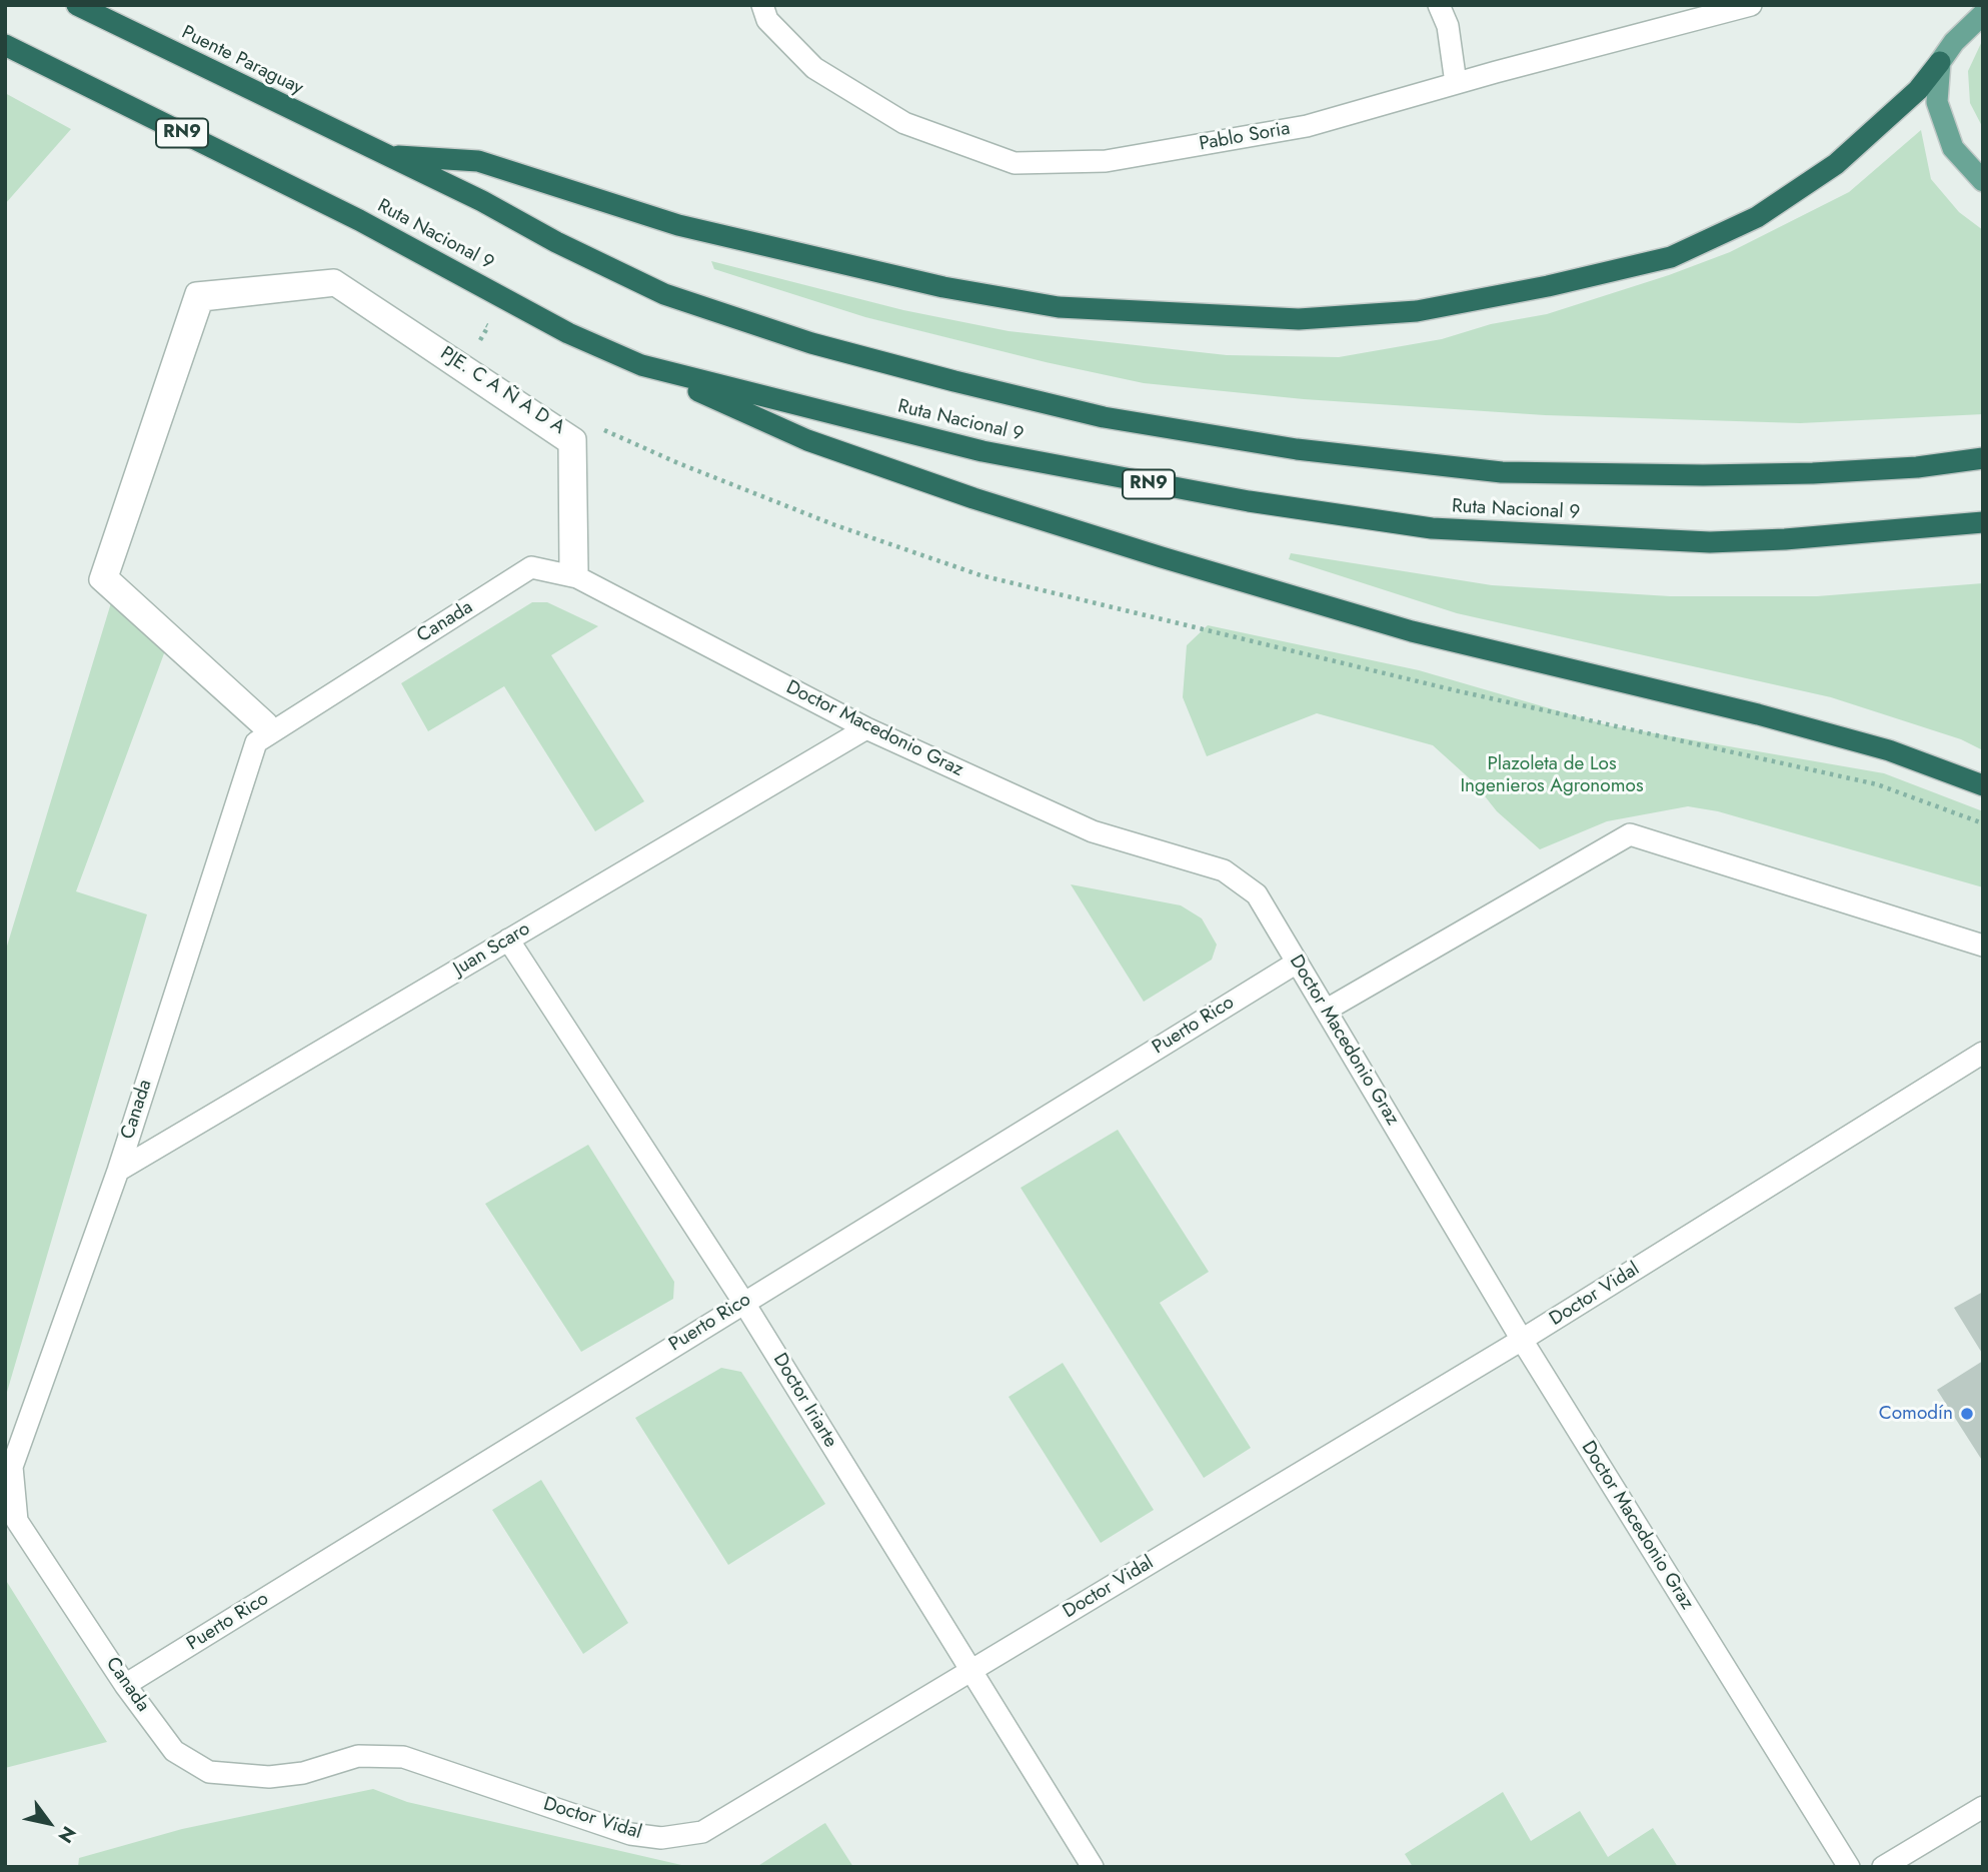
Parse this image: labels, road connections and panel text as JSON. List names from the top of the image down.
{
  "streets": {
    "highway": ["Puente Paraguay", "RN9", "Ruta Nacional 9"],
    "street": [
      "Pablo Soria",
      "PJE. C A Ñ A D A",
      "Canada",
      "Doctor Macedonio Graz",
      "Juan Scaro",
      "Puerto Rico",
      "Doctor Vidal",
      "Doctor Iriarte"
    ]
  },
  "crossings": [
    ["Puente Paraguay", "Ruta Nacional 9"],
    ["Canada", "Doctor Macedonio Graz"],
    ["Canada", "Juan Scaro"],
    ["Canada", "Puerto Rico"],
    ["Canada", "Doctor Vidal"],
    ["Doctor Macedonio Graz", "Juan Scaro"],
    ["Doctor Macedonio Graz", "Puerto Rico"],
    ["Doctor Macedonio Graz", "Doctor Vidal"],
    ["Juan Scaro", "Doctor Iriarte"],
    ["Puerto Rico", "Doctor Iriarte"],
    ["Doctor Vidal", "Doctor Iriarte"]
  ],
  "parks": ["Plazoleta de Los Ingenieros Agronomos"],
  "places": ["Comodín"],
  "north": "bottom right"
}
